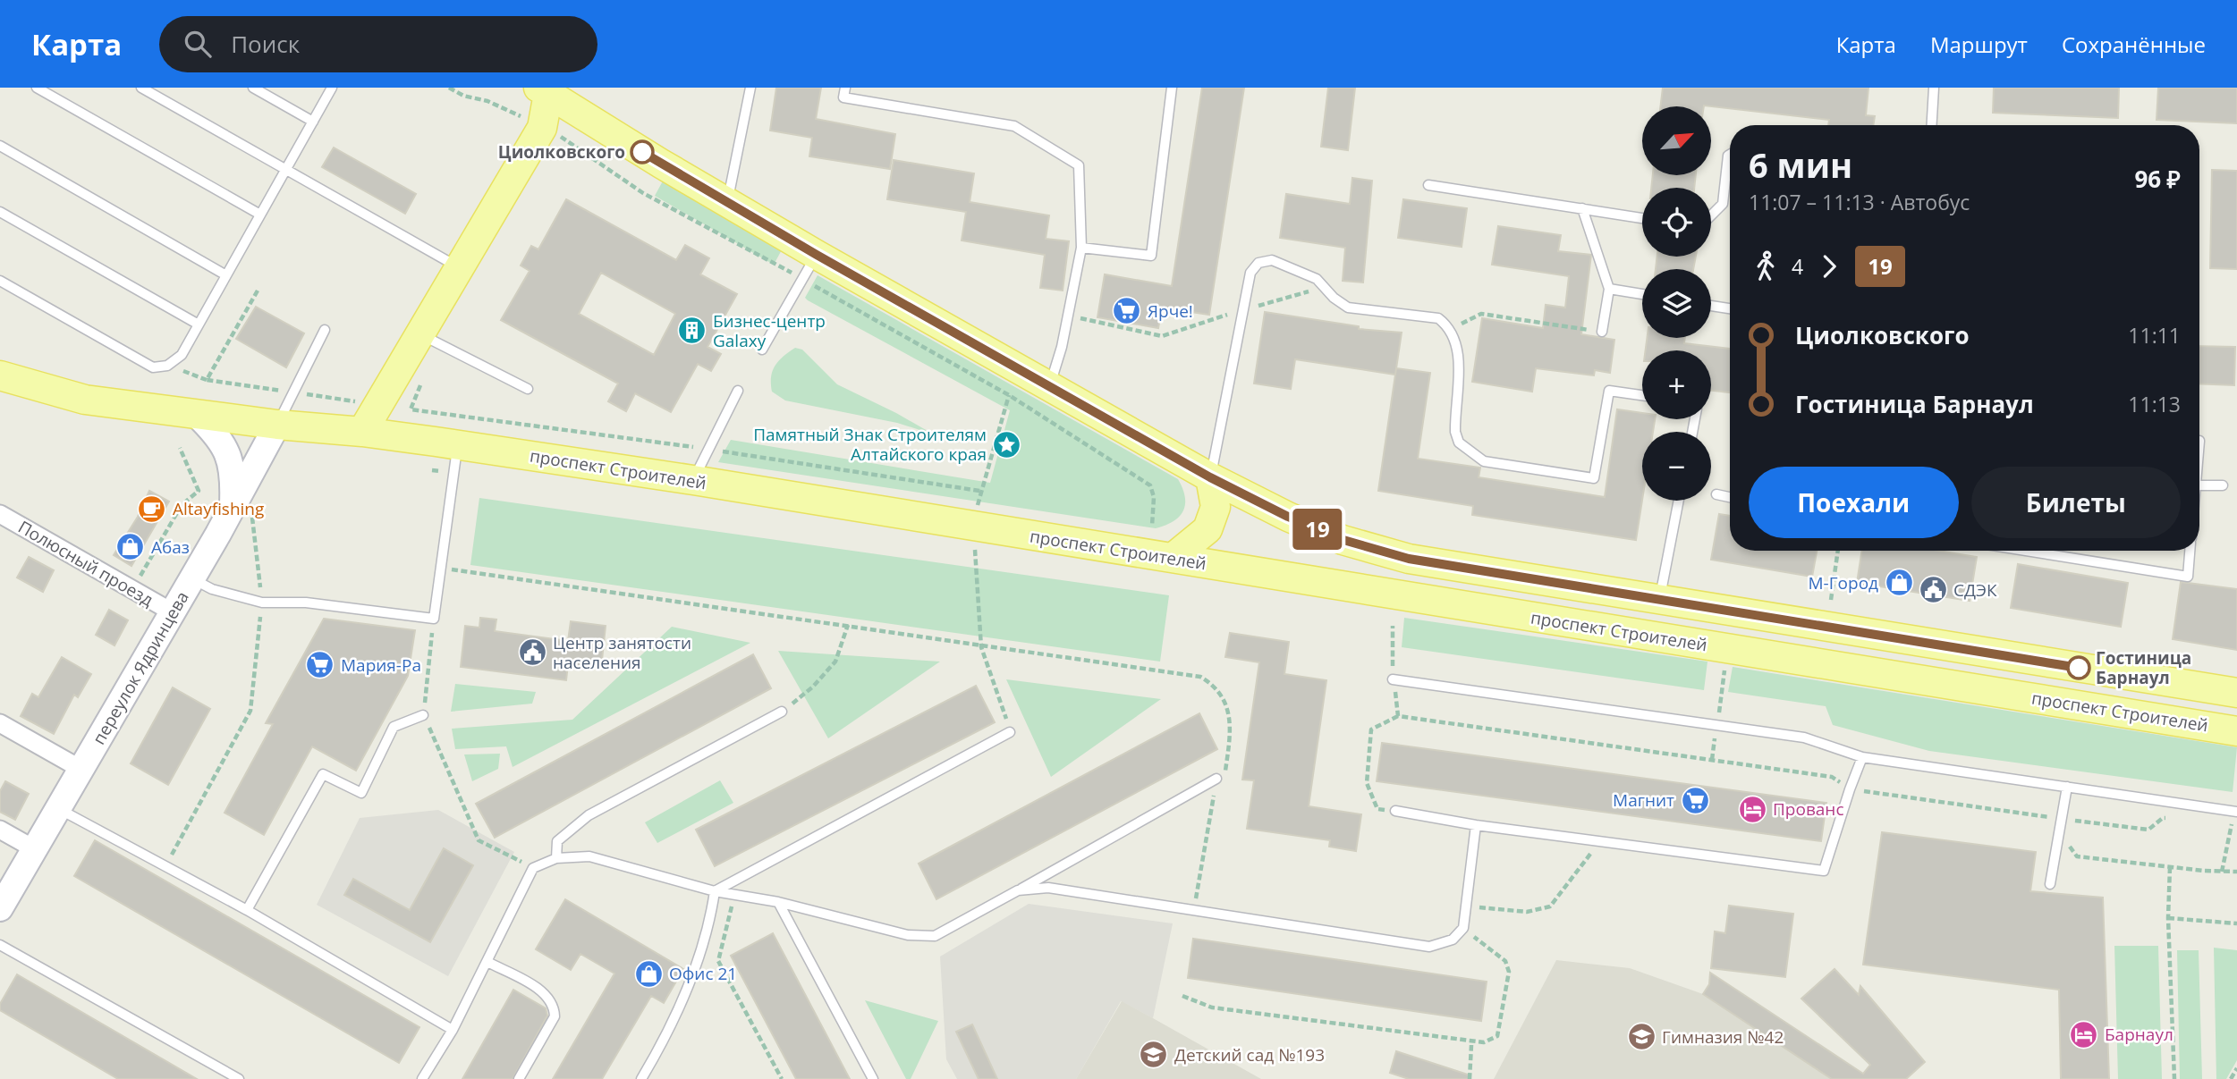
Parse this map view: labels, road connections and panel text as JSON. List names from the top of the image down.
{
  "streets": {
    "main road": ["проспект Строителей"],
    "street": ["Полюсный проезд", "переулок Ядринцева"]
  },
  "crossings": [
    ["проспект Строителей", "переулок Ядринцева"],
    ["Полюсный проезд", "переулок Ядринцева"]
  ],
  "places": {
    "other": ["Циолковского", "Гостиница Барнаул"],
    "supermarket": ["Ярче!", "Мария-Ра", "Магнит"],
    "building": ["Бизнес-центр Galaxy"],
    "place": ["Памятный Знак Строителям Алтайского края"],
    "cafe": ["Altayfishing"],
    "shop": ["Абаз", "М-Город", "Офис 21"],
    "public building": ["СДЭК", "Центр занятости населения"],
    "hotel": ["Прованс", "Барнаул"],
    "school or university": ["Гимназия №42", "Детский сад №193"]
  },
  "lines": ["bus line 19"],
  "north": "top right",
  "page": {
    "header": "Карта",
    "search": "Поиск",
    "nav": ["Карта", "Маршрут", "Сохранённые"],
    "on_map": "19",
    "map_buttons": ["+", "−"],
    "heading": ["6 мин", "11:07 – 11:13 · Автобус", "96 ₽"],
    "legs": ["4", "19"],
    "list": [
      {
        "name": "Циолковского",
        "value": "11:11"
      },
      {
        "name": "Гостиница Барнаул",
        "value": "11:13"
      }
    ],
    "buttons": ["Поехали", "Билеты"]
  }
}
